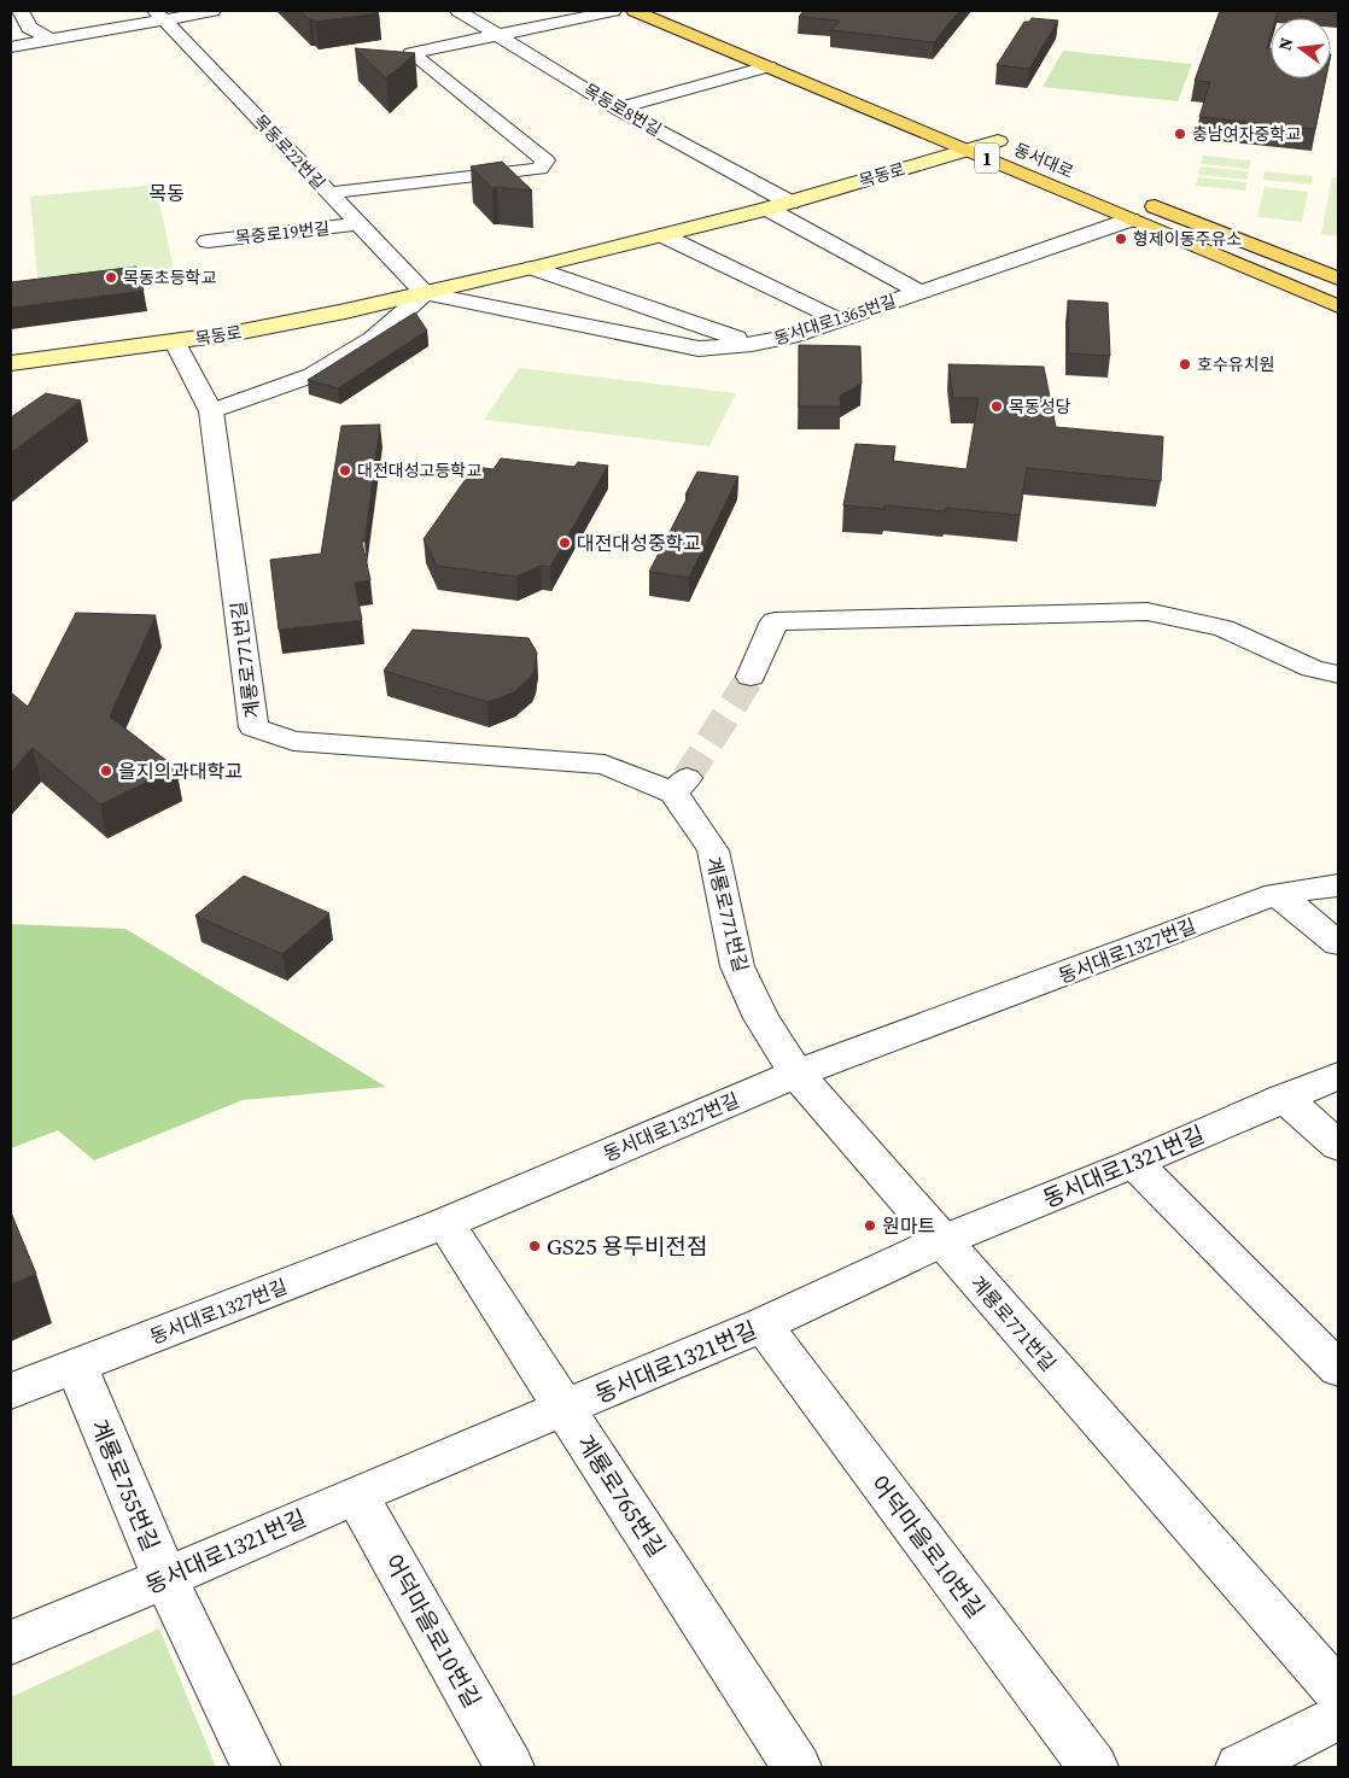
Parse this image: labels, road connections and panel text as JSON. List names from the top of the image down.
{
  "streets": {
    "main road": ["1", "동서대로", "목동로"],
    "street": [
      "목동로8번길",
      "목동로22번길",
      "목중로19번길",
      "동서대로1365번길",
      "계룡로771번길",
      "동서대로1327번길",
      "동서대로1321번길",
      "계룡로755번길",
      "계룡로765번길",
      "어덕마을로10번길"
    ]
  },
  "crossings": [
    ["목동로8번길", "목동로"],
    ["목동로22번길", "목동로"],
    ["목동로22번길", "목중로19번길"],
    ["목동로22번길", "동서대로1365번길"],
    ["동서대로", "목동로"],
    ["동서대로", "동서대로1365번길"],
    ["목동로", "동서대로1365번길"],
    ["목동로", "계룡로771번길"],
    ["계룡로771번길", "동서대로1327번길"],
    ["계룡로771번길", "동서대로1321번길"],
    ["동서대로1327번길", "계룡로755번길"],
    ["동서대로1327번길", "계룡로765번길"],
    ["동서대로1321번길", "계룡로755번길"],
    ["동서대로1321번길", "계룡로765번길"],
    ["동서대로1321번길", "어덕마을로10번길"]
  ],
  "districts": ["목동"],
  "places": [
    "충남여자중학교",
    "형제이동주유소",
    "목동초등학교",
    "호수유치원",
    "목동성당",
    "대전대성고등학교",
    "대전대성중학교",
    "을지의과대학교",
    "원마트",
    "GS25 용두비전점"
  ],
  "north": "left"
}
